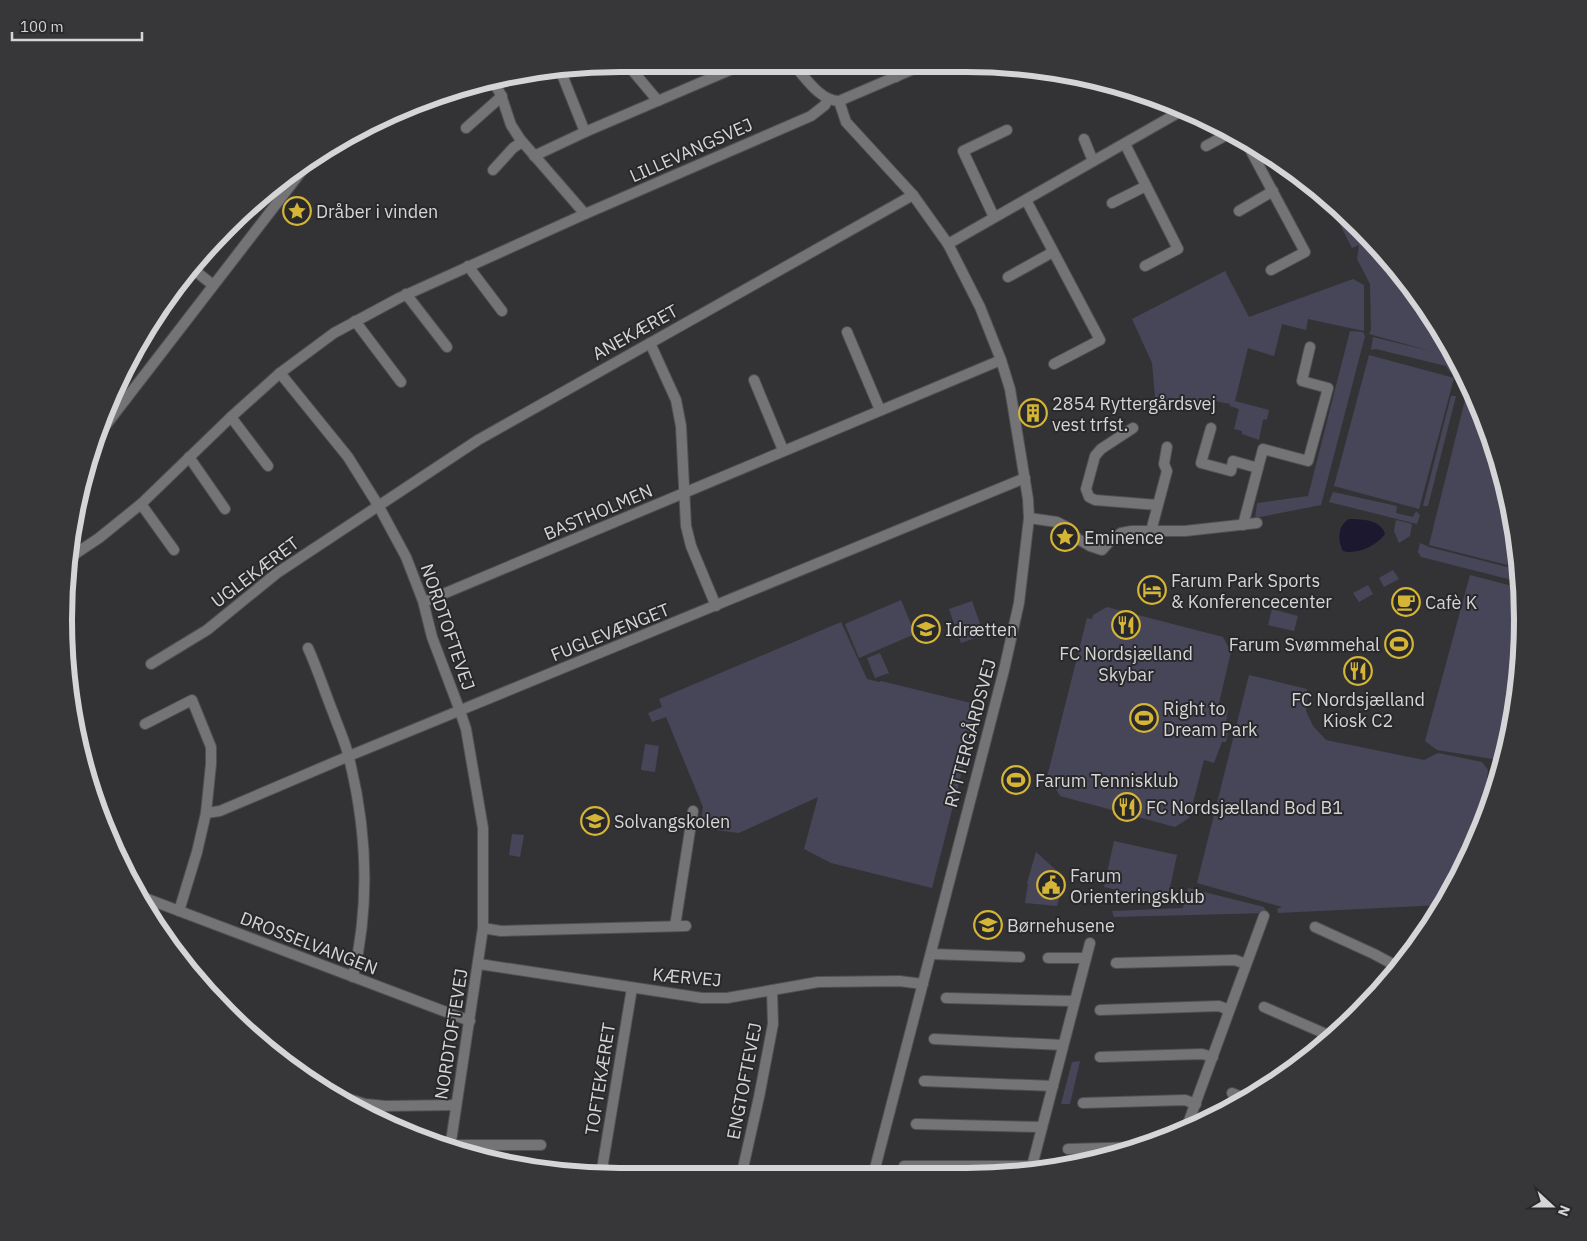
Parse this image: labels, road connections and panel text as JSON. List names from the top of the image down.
{
  "streets": {
    "street": [
      "LILLEVANGSVEJ",
      "ANEKÆRET",
      "BASTHOLMEN",
      "UGLEKÆRET",
      "NORDTOFTEVEJ",
      "FUGLEVÆNGET",
      "RYTTERGÅRDSVEJ",
      "DROSSELVANGEN",
      "KÆRVEJ",
      "TOFTEKÆRET",
      "ENGTOFTEVEJ"
    ]
  },
  "crossings": [
    ["LILLEVANGSVEJ", "NORDTOFTEVEJ"],
    ["ANEKÆRET", "UGLEKÆRET"],
    ["ANEKÆRET", "NORDTOFTEVEJ"],
    ["ANEKÆRET", "RYTTERGÅRDSVEJ"],
    ["BASTHOLMEN", "NORDTOFTEVEJ"],
    ["BASTHOLMEN", "RYTTERGÅRDSVEJ"],
    ["UGLEKÆRET", "NORDTOFTEVEJ"],
    ["NORDTOFTEVEJ", "FUGLEVÆNGET"],
    ["NORDTOFTEVEJ", "DROSSELVANGEN"],
    ["NORDTOFTEVEJ", "KÆRVEJ"],
    ["FUGLEVÆNGET", "RYTTERGÅRDSVEJ"],
    ["RYTTERGÅRDSVEJ", "KÆRVEJ"],
    ["KÆRVEJ", "TOFTEKÆRET"],
    ["KÆRVEJ", "ENGTOFTEVEJ"]
  ],
  "places": {
    "place": ["Dråber i vinden", "Eminence"],
    "building": ["2854 Ryttergårdsvej vest trfst."],
    "hotel": ["Farum Park Sports & Konferencecenter"],
    "cafe": ["Cafè K"],
    "restaurant": ["FC Nordsjælland Skybar", "FC Nordsjælland Kiosk C2", "FC Nordsjælland Bod B1"],
    "school or university": ["Idrætten", "Solvangskolen", "Børnehusene"],
    "sports": ["Farum Svømmehal", "Right to Dream Park", "Farum Tennisklub"],
    "public building": ["Farum Orienteringsklub"]
  },
  "scale_bar": "100 m",
  "north": "right"
}
